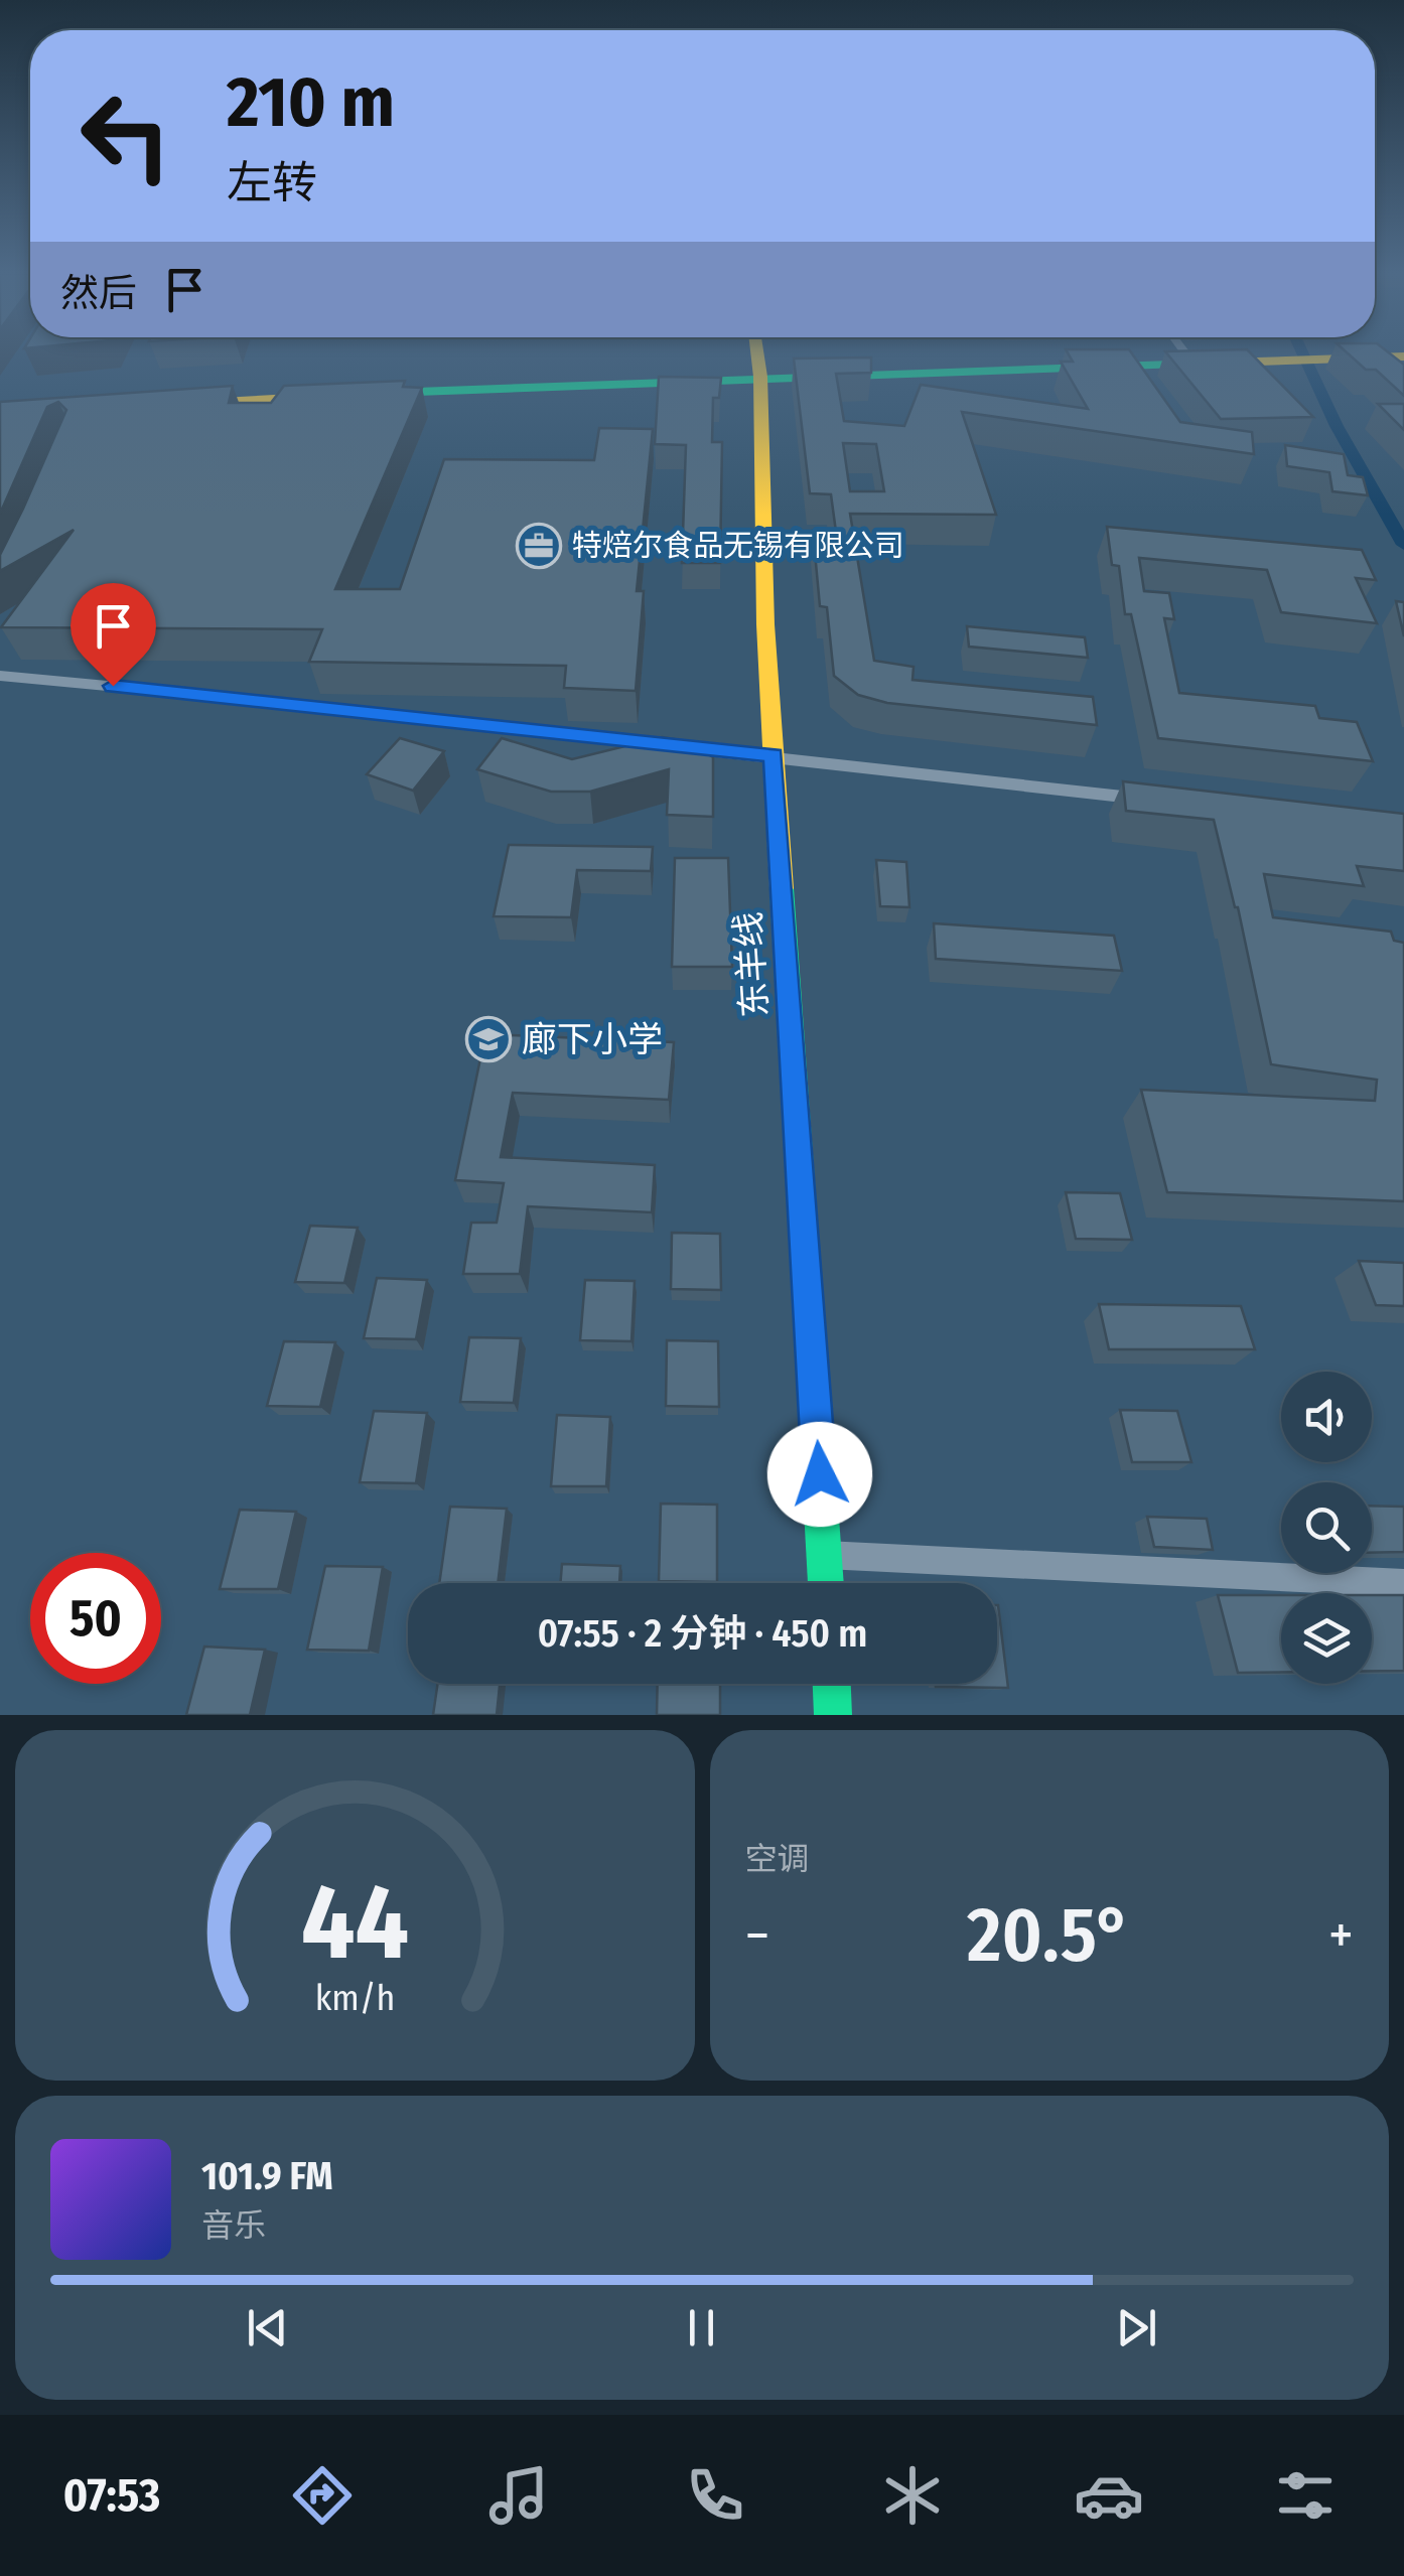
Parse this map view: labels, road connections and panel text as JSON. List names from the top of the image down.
{
  "streets": {
    "main road": ["东羊线"]
  },
  "places": {
    "office": ["特焙尔食品无锡有限公司"],
    "school or university": ["廊下小学"]
  },
  "page": {
    "turn": ["210 m", "左转"],
    "then": "然后",
    "limit": "50",
    "trip": "07:55 · 2 分钟 · 450 m",
    "tile": "空调",
    "heat": ["−", "20.5°", "+"],
    "song": ["101.9 FM", "音乐"],
    "tabs": "07:53",
    "gauge": ["44", "km/h"]
  }
}
